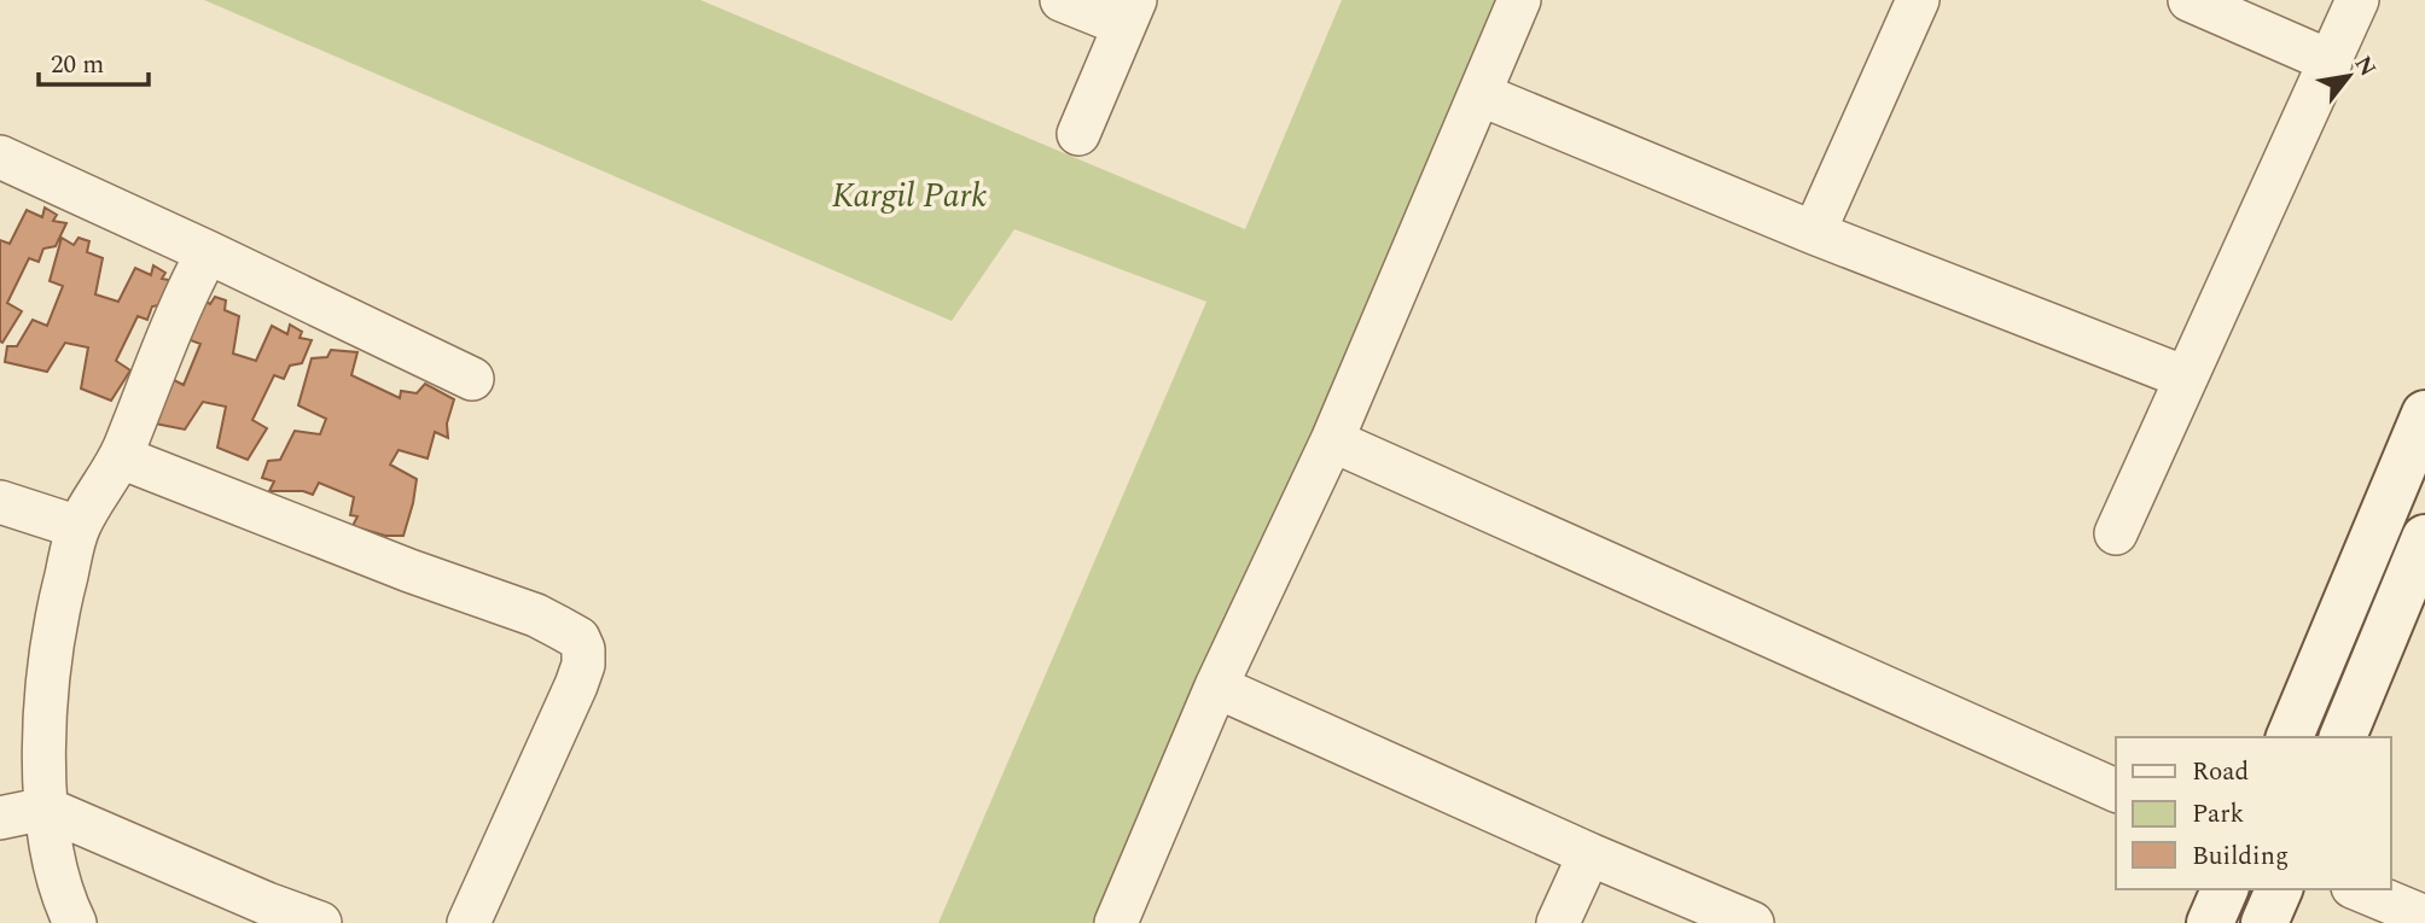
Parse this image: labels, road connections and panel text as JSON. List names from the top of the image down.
{
  "parks": ["Kargil Park"],
  "legend": ["Road", "Park", "Building"],
  "scale_bar": "20 m",
  "north": "top right"
}
